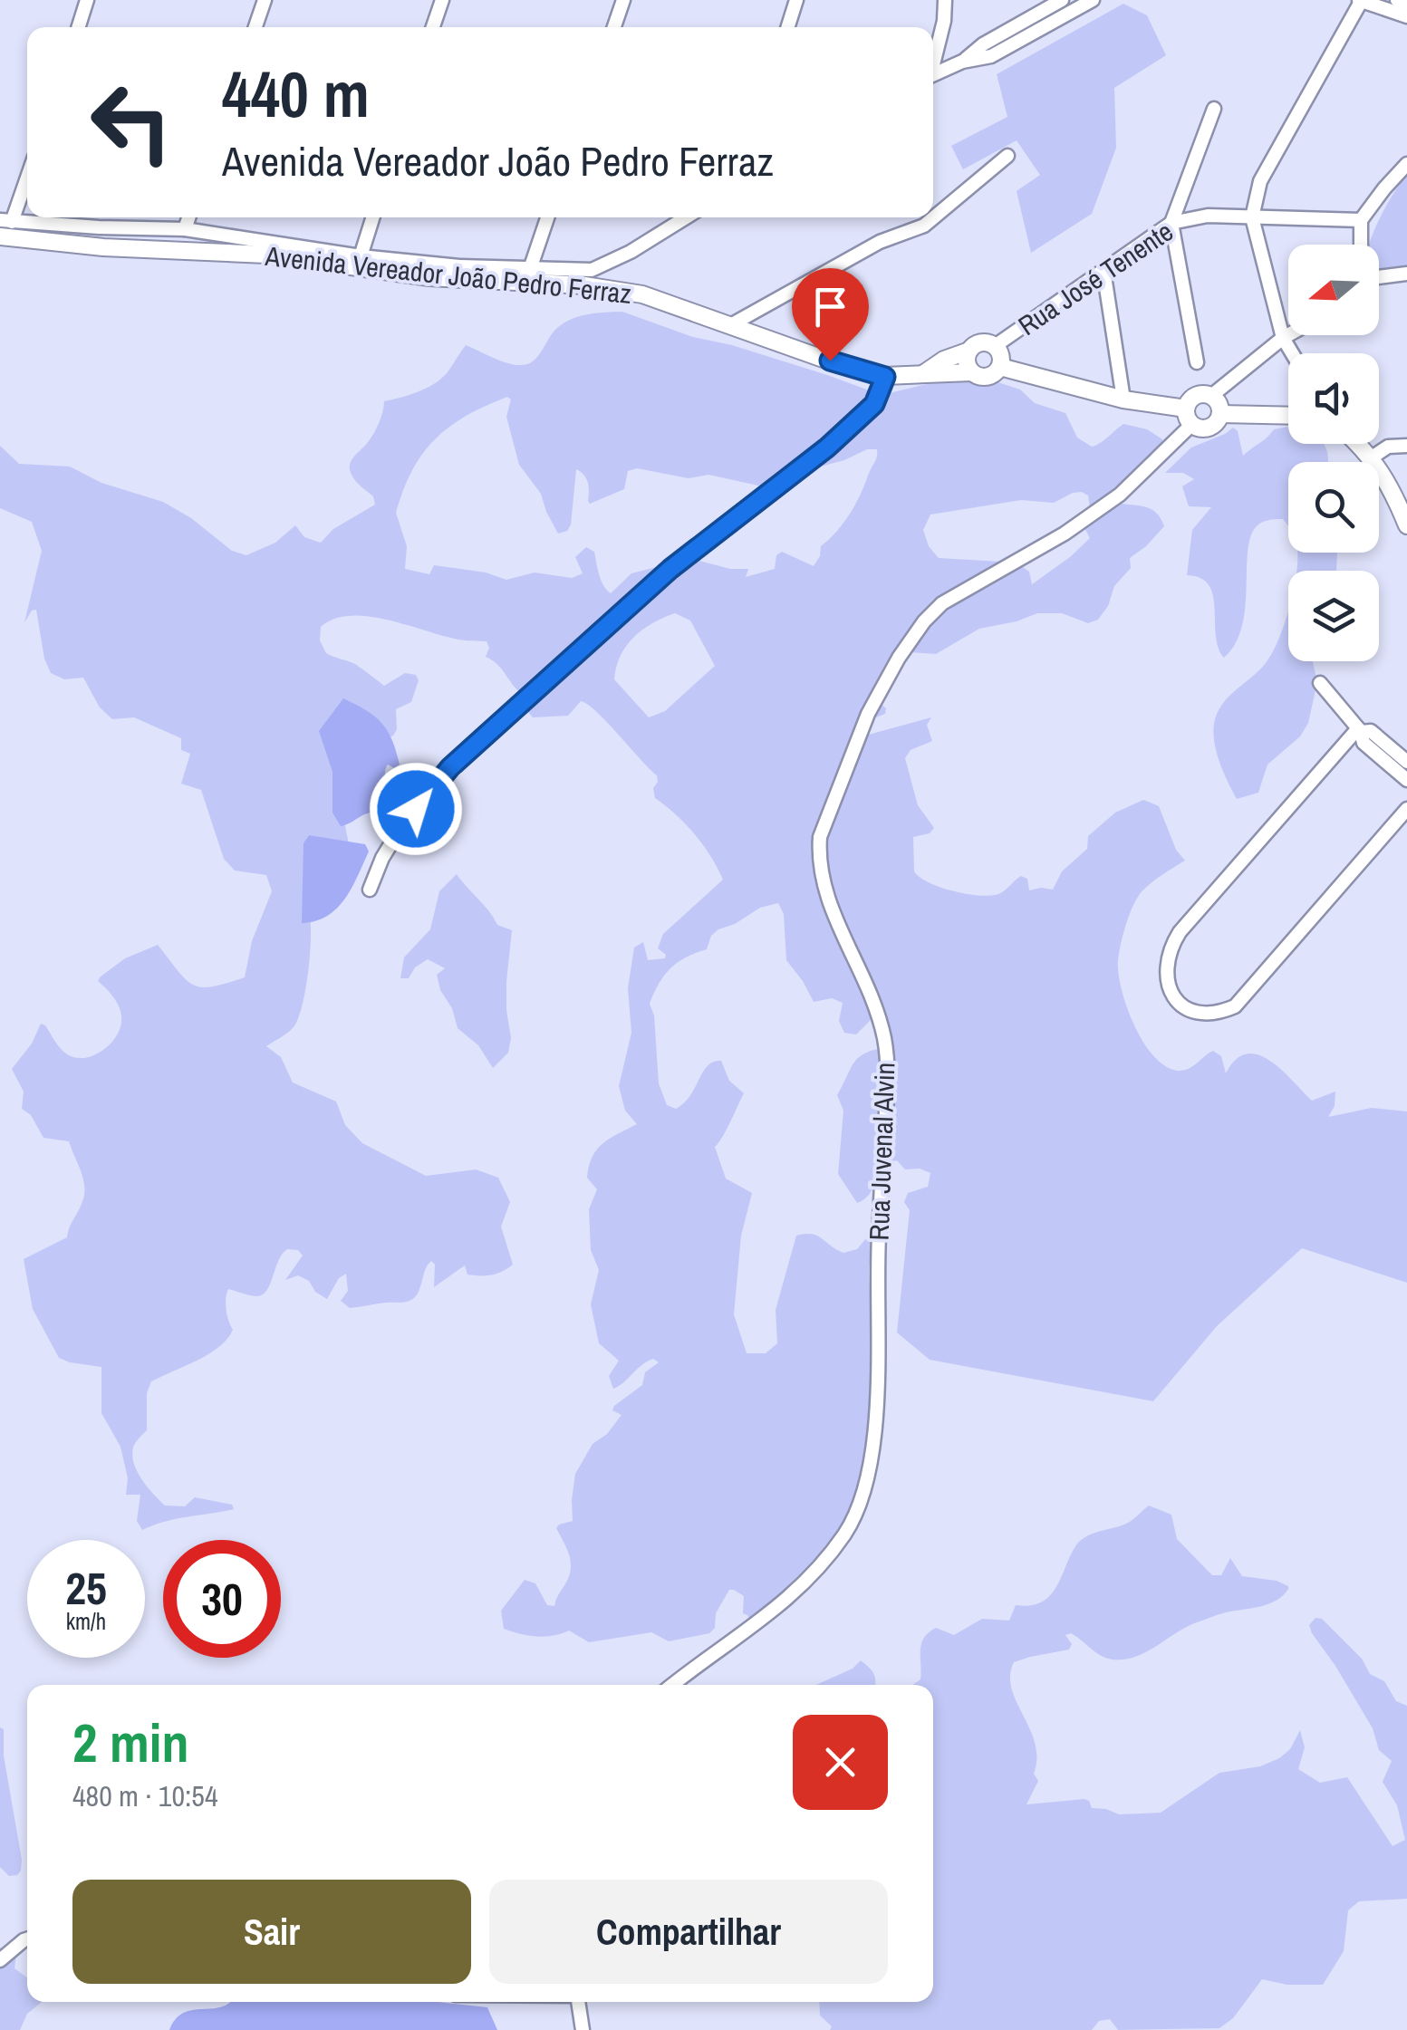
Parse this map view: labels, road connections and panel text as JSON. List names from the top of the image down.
{
  "streets": {
    "main road": ["Avenida Vereador João Pedro Ferraz"],
    "street": ["Rua José Tenente", "Rua Juvenal Alvin"]
  },
  "crossings": [
    ["Avenida Vereador João Pedro Ferraz", "Rua José Tenente"]
  ],
  "north": "left",
  "page": {
    "turn": ["440 m", "Avenida Vereador João Pedro Ferraz"],
    "speed": "25 km/h",
    "limit": "30",
    "heading": ["2 min", "480 m · 10:54"],
    "buttons": ["Sair", "Compartilhar"]
  }
}
